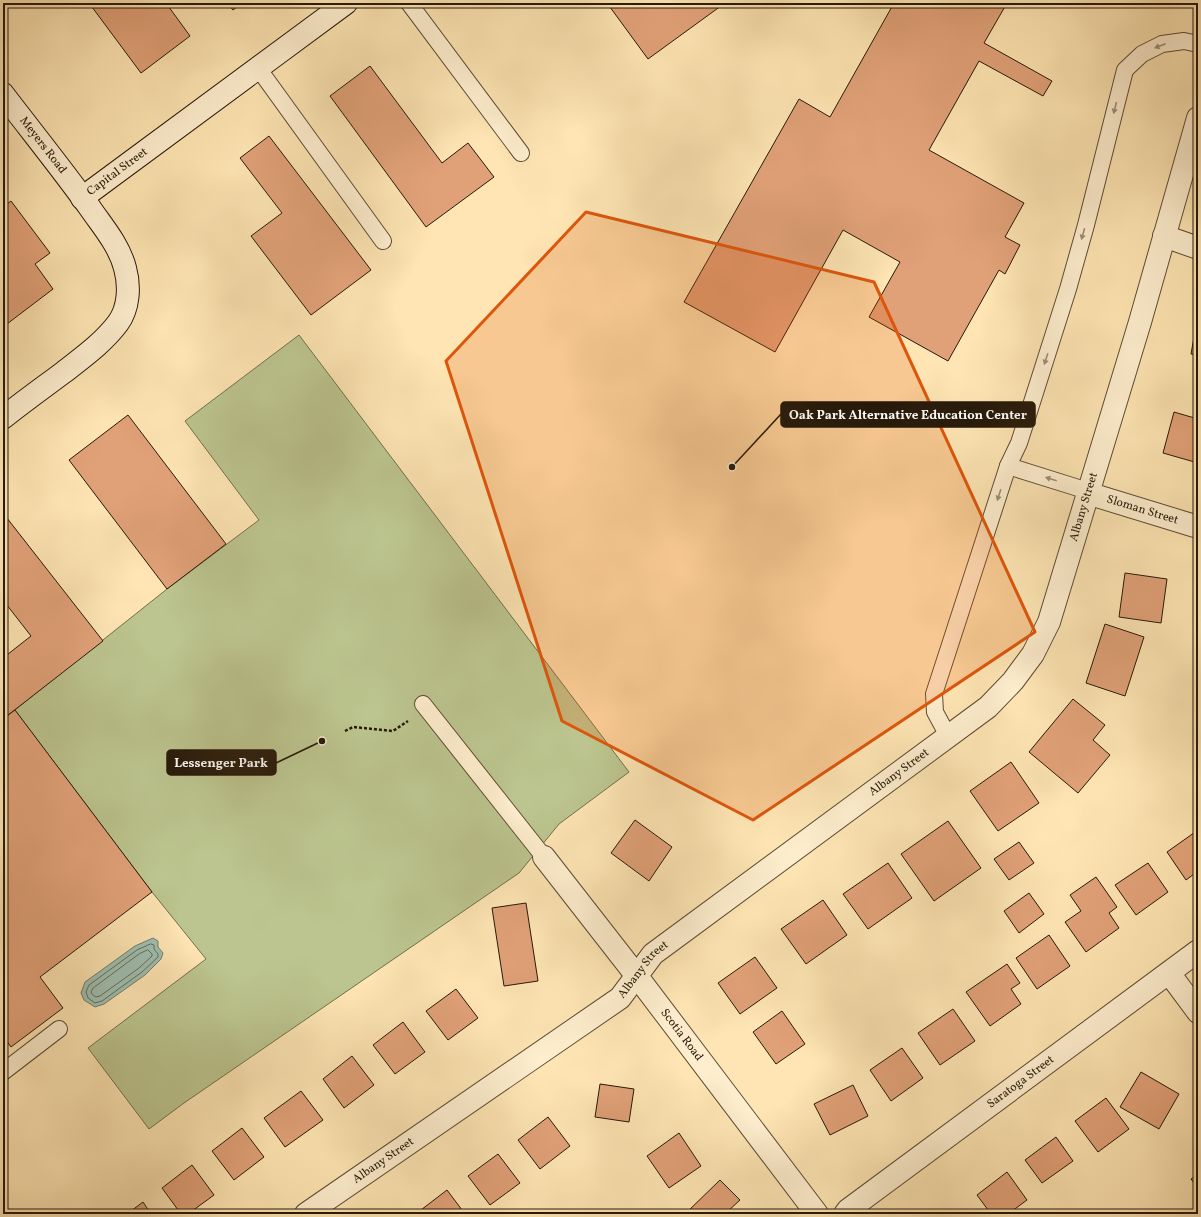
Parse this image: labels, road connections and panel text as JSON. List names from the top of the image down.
{
  "streets": {
    "street": [
      "Meyers Road",
      "Capital Street",
      "Albany Street",
      "Sloman Street",
      "Scotia Road",
      "Saratoga Street"
    ]
  },
  "crossings": [
    ["Meyers Road", "Capital Street"],
    ["Albany Street", "Sloman Street"],
    ["Albany Street", "Scotia Road"]
  ],
  "places": ["Oak Park Alternative Education Center", "Lessenger Park"]
}
